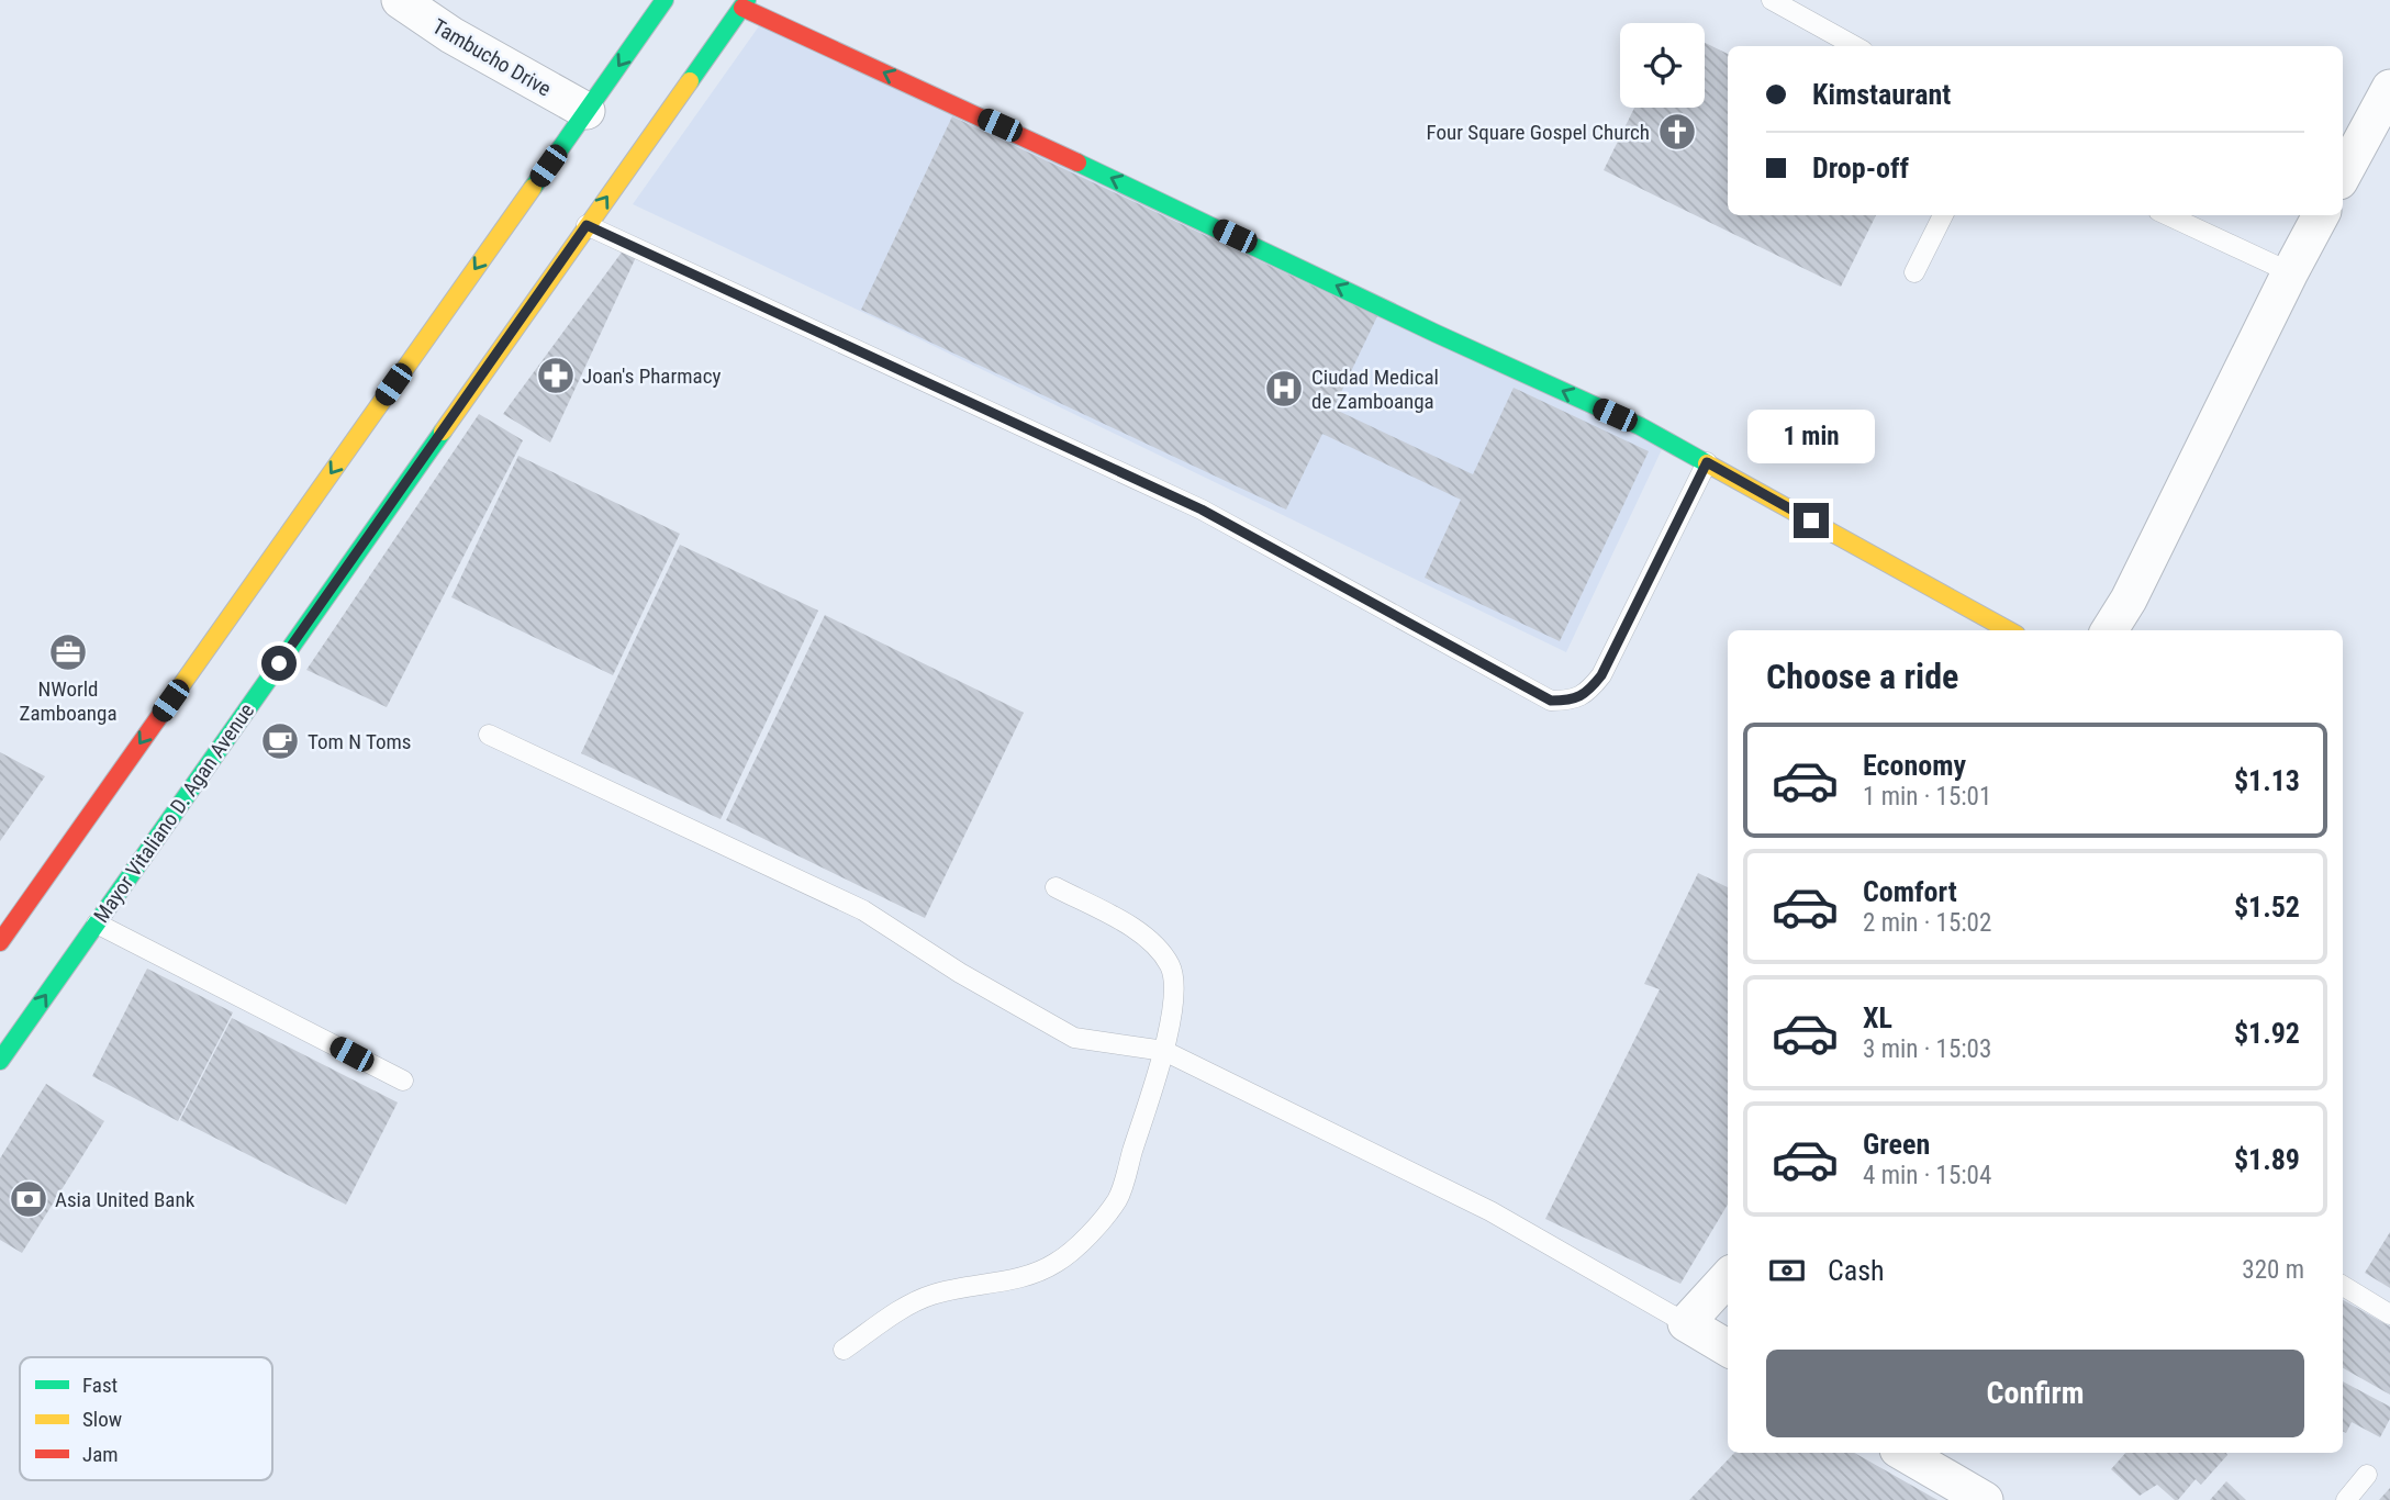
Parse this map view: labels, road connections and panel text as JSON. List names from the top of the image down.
{
  "streets": {
    "main road": ["Mayor Vitaliano D. Agan Avenue"],
    "street": ["Tambucho Drive"]
  },
  "places": {
    "church": ["Four Square Gospel Church"],
    "pharmacy": ["Joan's Pharmacy"],
    "hospital": ["Ciudad Medical de Zamboanga"],
    "office": ["NWorld Zamboanga"],
    "cafe": ["Tom N Toms"],
    "bank": ["Asia United Bank"]
  },
  "legend": ["Fast", "Slow", "Jam"],
  "page": {
    "banner": ["Kimstaurant", "Drop-off"],
    "bubble": "1 min",
    "heading": "Choose a ride",
    "list": [
      {
        "name": "Economy",
        "note": "1 min · 15:01",
        "value": "$1.13"
      },
      {
        "name": "Comfort",
        "note": "2 min · 15:02",
        "value": "$1.52"
      },
      {
        "name": "XL",
        "note": "3 min · 15:03",
        "value": "$1.92"
      },
      {
        "name": "Green",
        "note": "4 min · 15:04",
        "value": "$1.89"
      }
    ],
    "pay": ["Cash", "320 m"],
    "buttons": "Confirm"
  }
}
